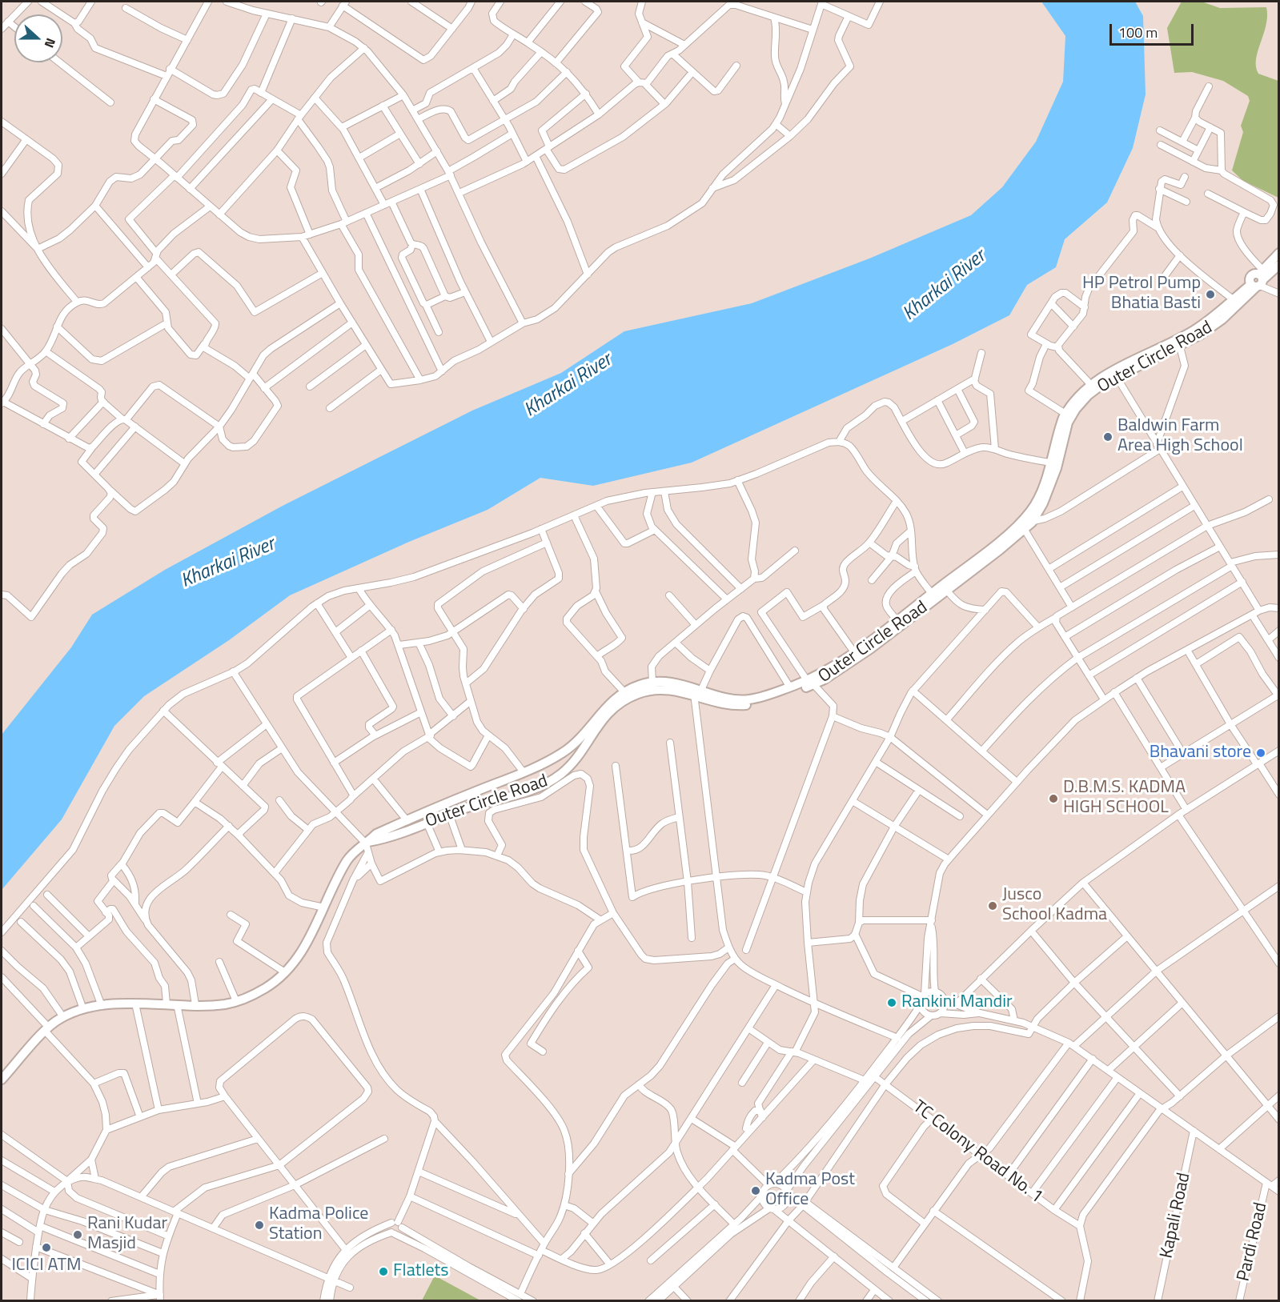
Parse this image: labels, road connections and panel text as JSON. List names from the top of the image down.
{
  "streets": {
    "main road": ["Outer Circle Road"],
    "street": ["TC Colony Road No. 1", "Kapali Road", "Pardi Road"]
  },
  "water": ["Kharkai River"],
  "places": [
    "HP Petrol Pump Bhatia Basti",
    "Baldwin Farm Area High School",
    "Bhavani store",
    "D.B.M.S. KADMA HIGH SCHOOL",
    "Jusco School Kadma",
    "Rankini Mandir",
    "Kadma Post Office",
    "Kadma Police Station",
    "Rani Kudar Masjid",
    "ICICI ATM",
    "Flatlets"
  ],
  "scale_bar": "100 m",
  "north": "right"
}
